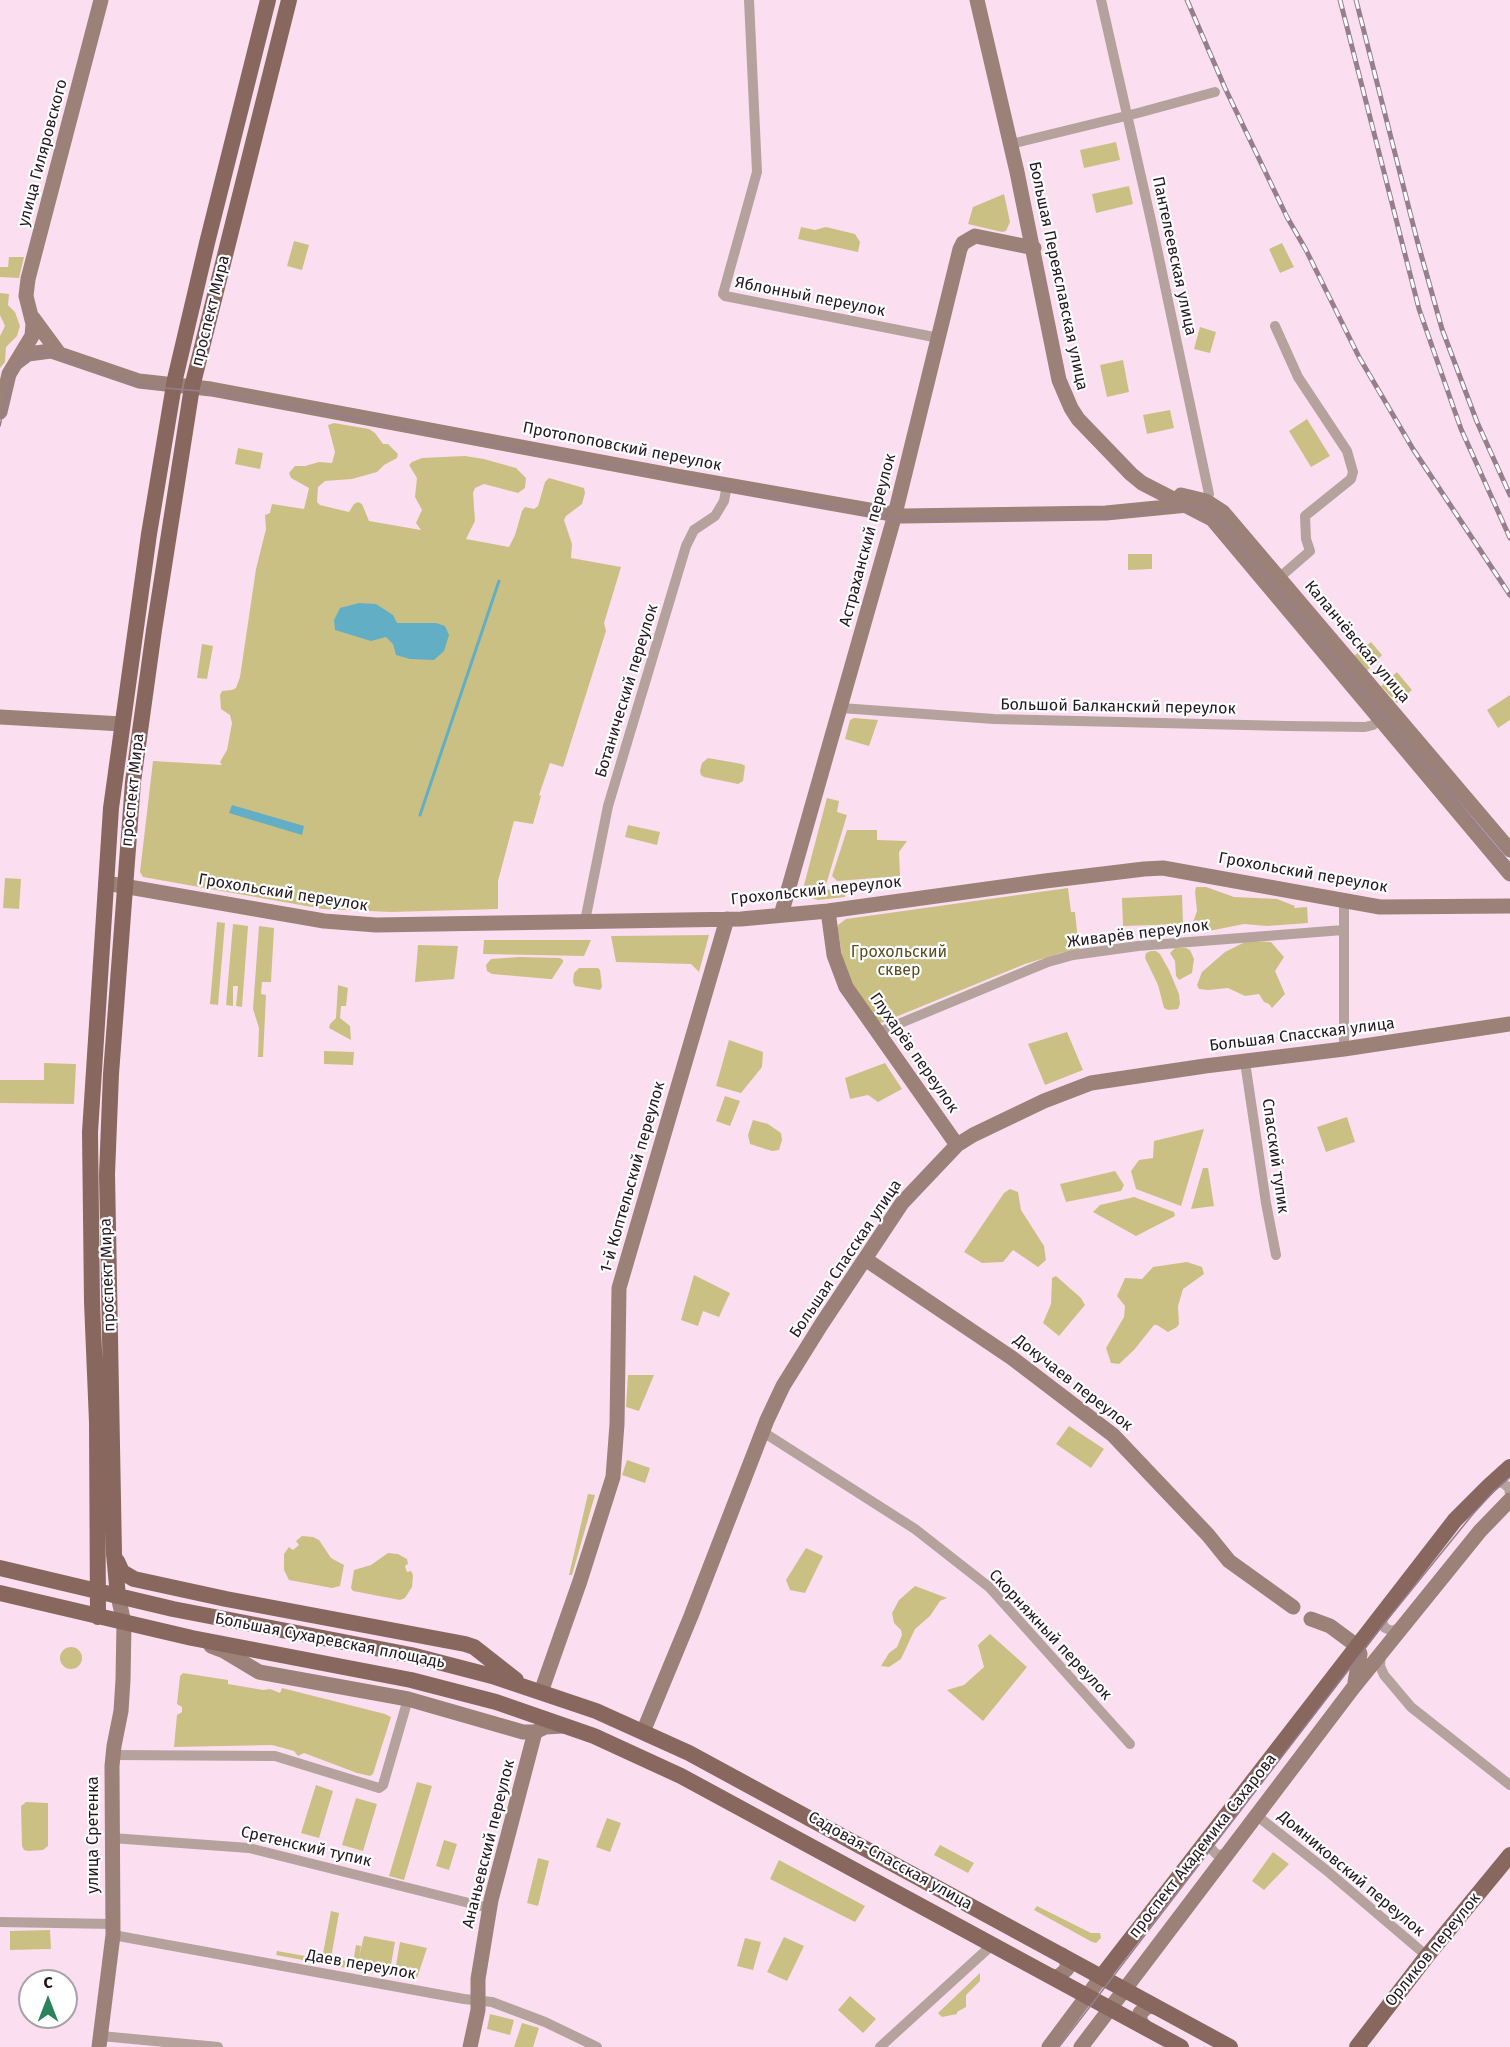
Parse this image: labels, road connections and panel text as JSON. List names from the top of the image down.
{
  "streets": {
    "main road": [
      "проспект Мира",
      "Большая Сухаревская площадь",
      "проспект Академика Сахарова",
      "Садовая-Спасская улица",
      "Орликов переулок"
    ],
    "street": [
      "улица Гиляровского",
      "Пантелеевская улица",
      "Большая Переяславская улица",
      "Яблонный переулок",
      "Протопоповский переулок",
      "Астраханский переулок",
      "Каланчёвская улица",
      "Ботанический переулок",
      "Большой Балканский переулок",
      "Грохольский переулок",
      "Живарёв переулок",
      "Большая Спасская улица",
      "Глухарёв переулок",
      "Спасский тупик",
      "1-й Коптельский переулок",
      "Докучаев переулок",
      "Скорняжный переулок",
      "улица Сретенка",
      "Ананьевский переулок",
      "Сретенский тупик",
      "Домниковский переулок",
      "Даев переулок"
    ]
  },
  "crossings": [
    ["улица Гиляровского", "Протопоповский переулок"],
    ["Пантелеевская улица", "Каланчёвская улица"],
    ["Большая Переяславская улица", "Протопоповский переулок"],
    ["Большая Переяславская улица", "Астраханский переулок"],
    ["Большая Переяславская улица", "Каланчёвская улица"],
    ["Яблонный переулок", "Астраханский переулок"],
    ["проспект Мира", "Протопоповский переулок"],
    ["проспект Мира", "Грохольский переулок"],
    ["проспект Мира", "Большая Сухаревская площадь"],
    ["проспект Мира", "улица Сретенка"],
    ["Протопоповский переулок", "Астраханский переулок"],
    ["Протопоповский переулок", "Каланчёвская улица"],
    ["Протопоповский переулок", "Ботанический переулок"],
    ["Астраханский переулок", "Большой Балканский переулок"],
    ["Астраханский переулок", "Грохольский переулок"],
    ["Каланчёвская улица", "Большой Балканский переулок"],
    ["Ботанический переулок", "Грохольский переулок"],
    ["Грохольский переулок", "Глухарёв переулок"],
    ["Грохольский переулок", "1-й Коптельский переулок"],
    ["Живарёв переулок", "Глухарёв переулок"],
    ["Большая Спасская улица", "Глухарёв переулок"],
    ["Большая Спасская улица", "Спасский тупик"],
    ["Большая Спасская улица", "Докучаев переулок"],
    ["Большая Спасская улица", "Скорняжный переулок"],
    ["Большая Спасская улица", "Садовая-Спасская улица"],
    ["1-й Коптельский переулок", "Большая Сухаревская площадь"],
    ["1-й Коптельский переулок", "Садовая-Спасская улица"],
    ["Большая Сухаревская площадь", "улица Сретенка"],
    ["Большая Сухаревская площадь", "Садовая-Спасская улица"],
    ["улица Сретенка", "Сретенский тупик"],
    ["улица Сретенка", "Даев переулок"],
    ["Ананьевский переулок", "Сретенский тупик"],
    ["Ананьевский переулок", "Даев переулок"],
    ["проспект Академика Сахарова", "Садовая-Спасская улица"],
    ["проспект Академика Сахарова", "Домниковский переулок"],
    ["Домниковский переулок", "Орликов переулок"]
  ],
  "parks": ["Грохольский сквер"],
  "north": "top"
}
